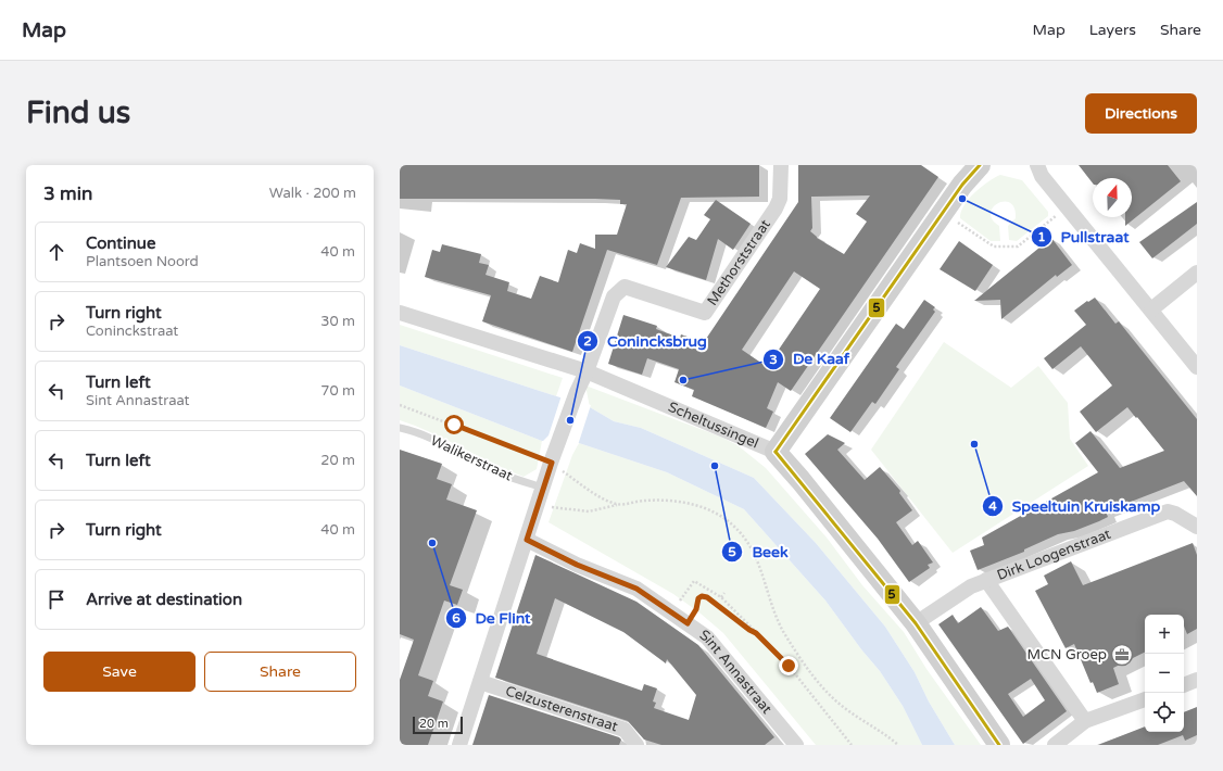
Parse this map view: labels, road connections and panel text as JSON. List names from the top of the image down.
{
  "streets": {
    "street": [
      "Methorststraat",
      "Scheltussingel",
      "Dirk Loogenstraat",
      "Sint Annastraat",
      "Celzusterenstraat"
    ],
    "lane": ["Walikerstraat"]
  },
  "crossings": [
    ["Methorststraat", "Scheltussingel"],
    ["Scheltussingel", "Dirk Loogenstraat"]
  ],
  "places": {
    "other": [
      "Pullstraat",
      "De Kaaf",
      "Conincksbrug",
      "Speeltuin Kruiskamp",
      "Beek",
      "De Flint"
    ],
    "office": ["MCN Groep"]
  },
  "lines": ["transit line 5"],
  "scale_bar": "20 m",
  "north": "top",
  "page": {
    "header": "Map",
    "nav": ["Map", "Layers", "Share"],
    "buttons": [
      "Directions",
      ["Save", "Share"]
    ],
    "title": "Find us",
    "heading": ["3 min", "Walk · 200 m"],
    "list": [
      ["Continue", "Plantsoen Noord", "40 m"],
      ["Turn right", "Coninckstraat", "30 m"],
      ["Turn left", "Sint Annastraat", "70 m"],
      ["Turn left", "20 m"],
      ["Turn right", "40 m"],
      "Arrive at destination"
    ],
    "map_buttons": ["+", "−"],
    "scale": "20 m"
  }
}
